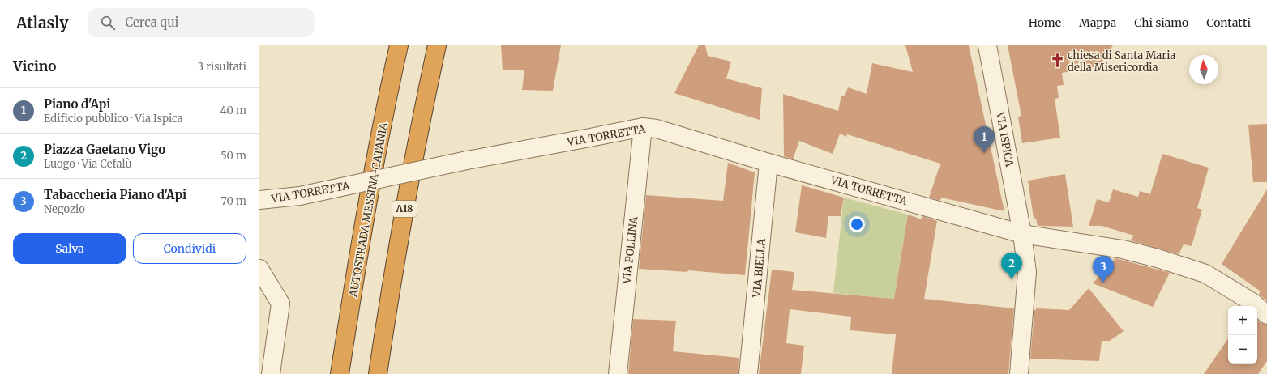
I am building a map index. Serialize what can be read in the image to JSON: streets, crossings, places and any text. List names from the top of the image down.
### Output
{
  "streets": {
    "highway": ["A18", "AUTOSTRADA MESSINA-CATANIA"],
    "street": [
      "VIA TORRETTA",
      "VIA ISPICA",
      "VIA POLLINA",
      "VIA BIELLA"
    ]
  },
  "crossings": [
    ["VIA TORRETTA", "VIA ISPICA"],
    ["VIA TORRETTA", "VIA POLLINA"],
    ["VIA TORRETTA", "VIA BIELLA"]
  ],
  "places": {
    "church": ["chiesa di Santa Maria della Misericordia"]
  },
  "north": "top",
  "page": {
    "header": "Atlasly",
    "search": "Cerca qui",
    "nav": [
      "Home",
      "Mappa",
      "Chi siamo",
      "Contatti"
    ],
    "heading": ["Vicino", "3 risultati"],
    "list": [
      {
        "mark": "1",
        "name": "Piano d'Api",
        "note": "Edificio pubblico · Via Ispica",
        "value": "40 m"
      },
      {
        "mark": "2",
        "name": "Piazza Gaetano Vigo",
        "note": "Luogo · Via Cefalù",
        "value": "50 m"
      },
      {
        "mark": "3",
        "name": "Tabaccheria Piano d'Api",
        "note": "Negozio",
        "value": "70 m"
      }
    ],
    "pins": ["1", "2", "3"],
    "buttons": ["Salva", "Condividi"],
    "map_buttons": ["+", "−"]
  }
}
